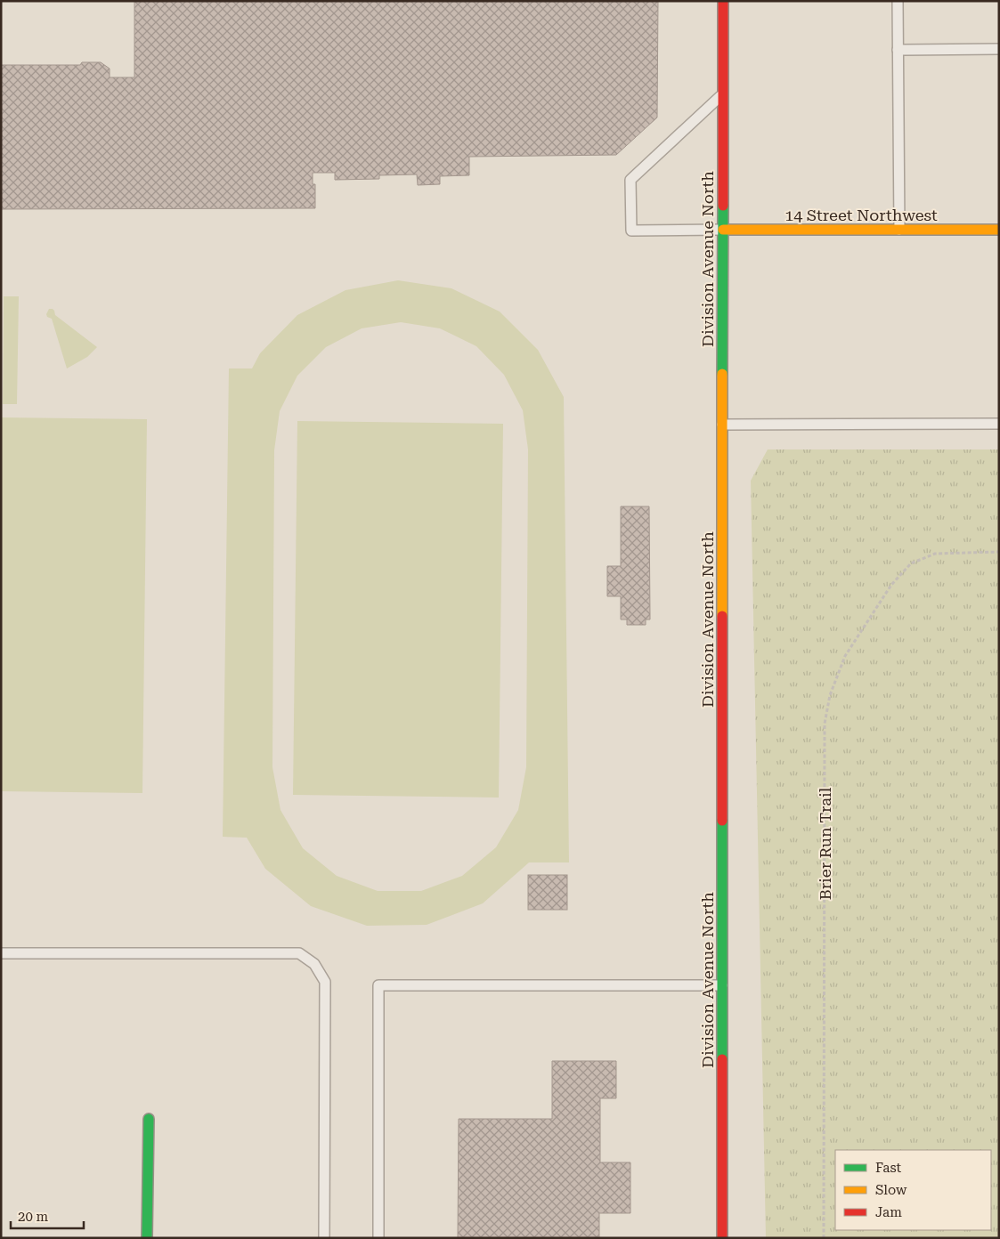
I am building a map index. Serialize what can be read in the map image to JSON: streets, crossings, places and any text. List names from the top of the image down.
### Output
{
  "streets": {
    "main road": ["14 Street Northwest", "Division Avenue North"],
    "path": ["Brier Run Trail"]
  },
  "crossings": [
    ["14 Street Northwest", "Division Avenue North"]
  ],
  "legend": ["Fast", "Slow", "Jam"],
  "scale_bar": "20 m"
}
